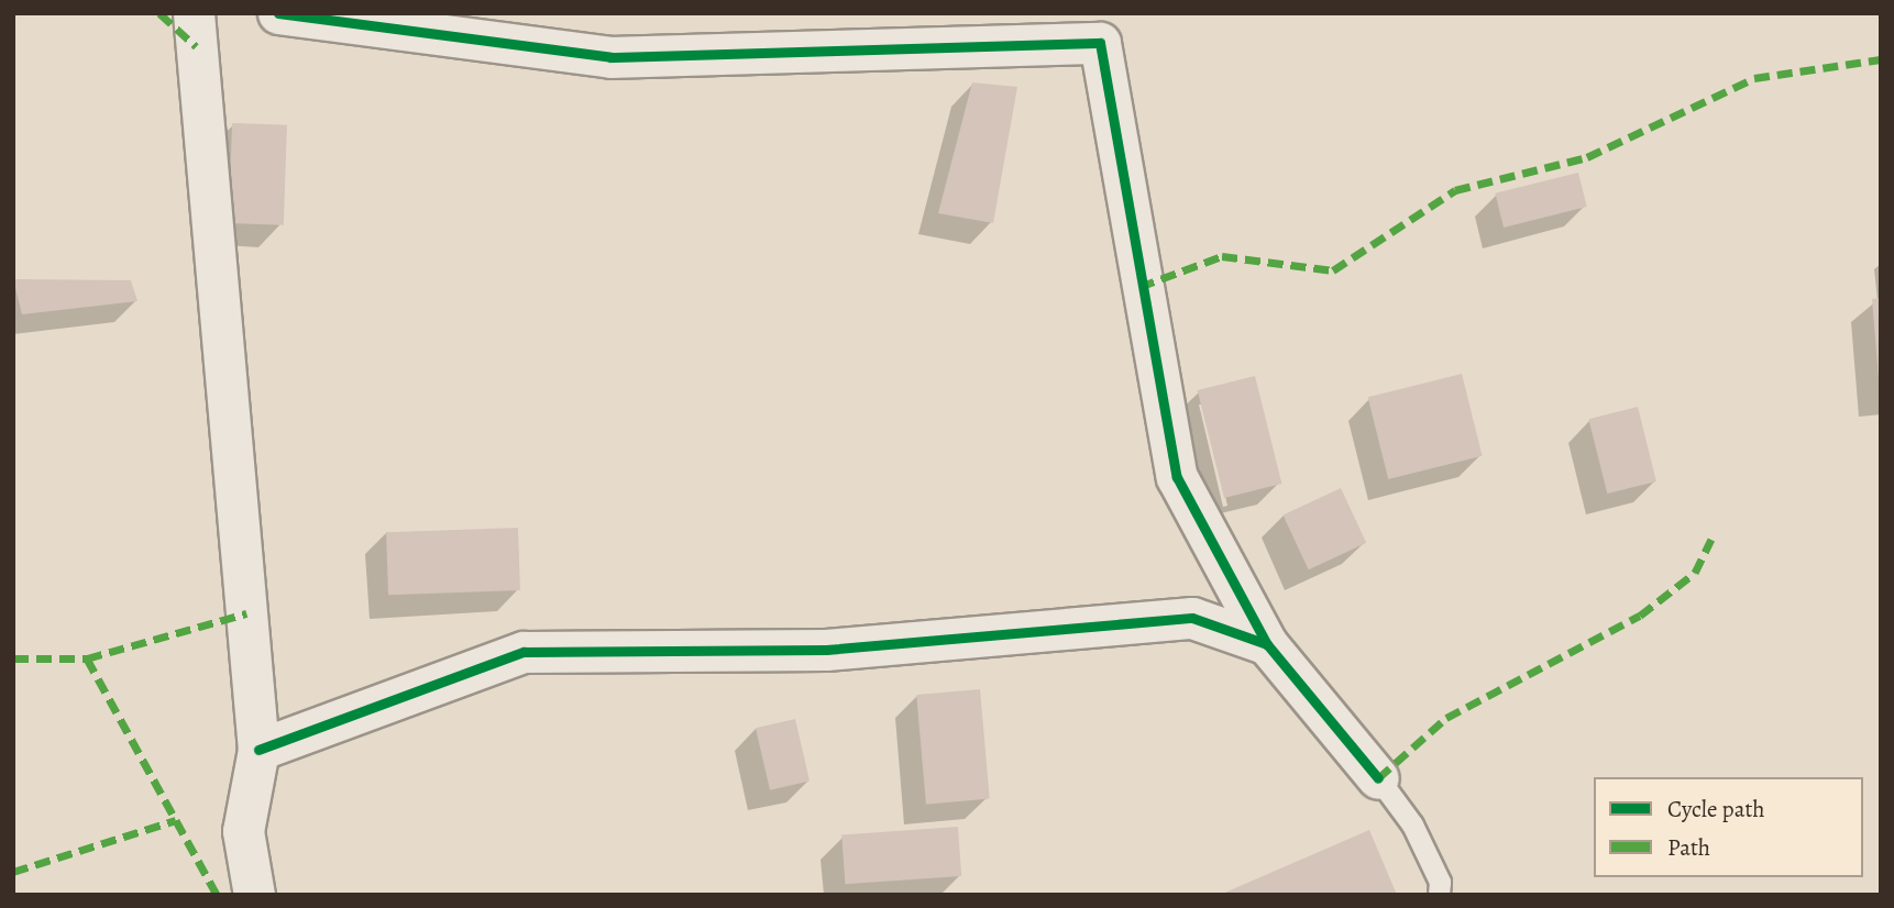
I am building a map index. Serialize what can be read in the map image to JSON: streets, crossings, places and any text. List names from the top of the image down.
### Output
{
  "legend": ["Cycle path", "Path"]
}
